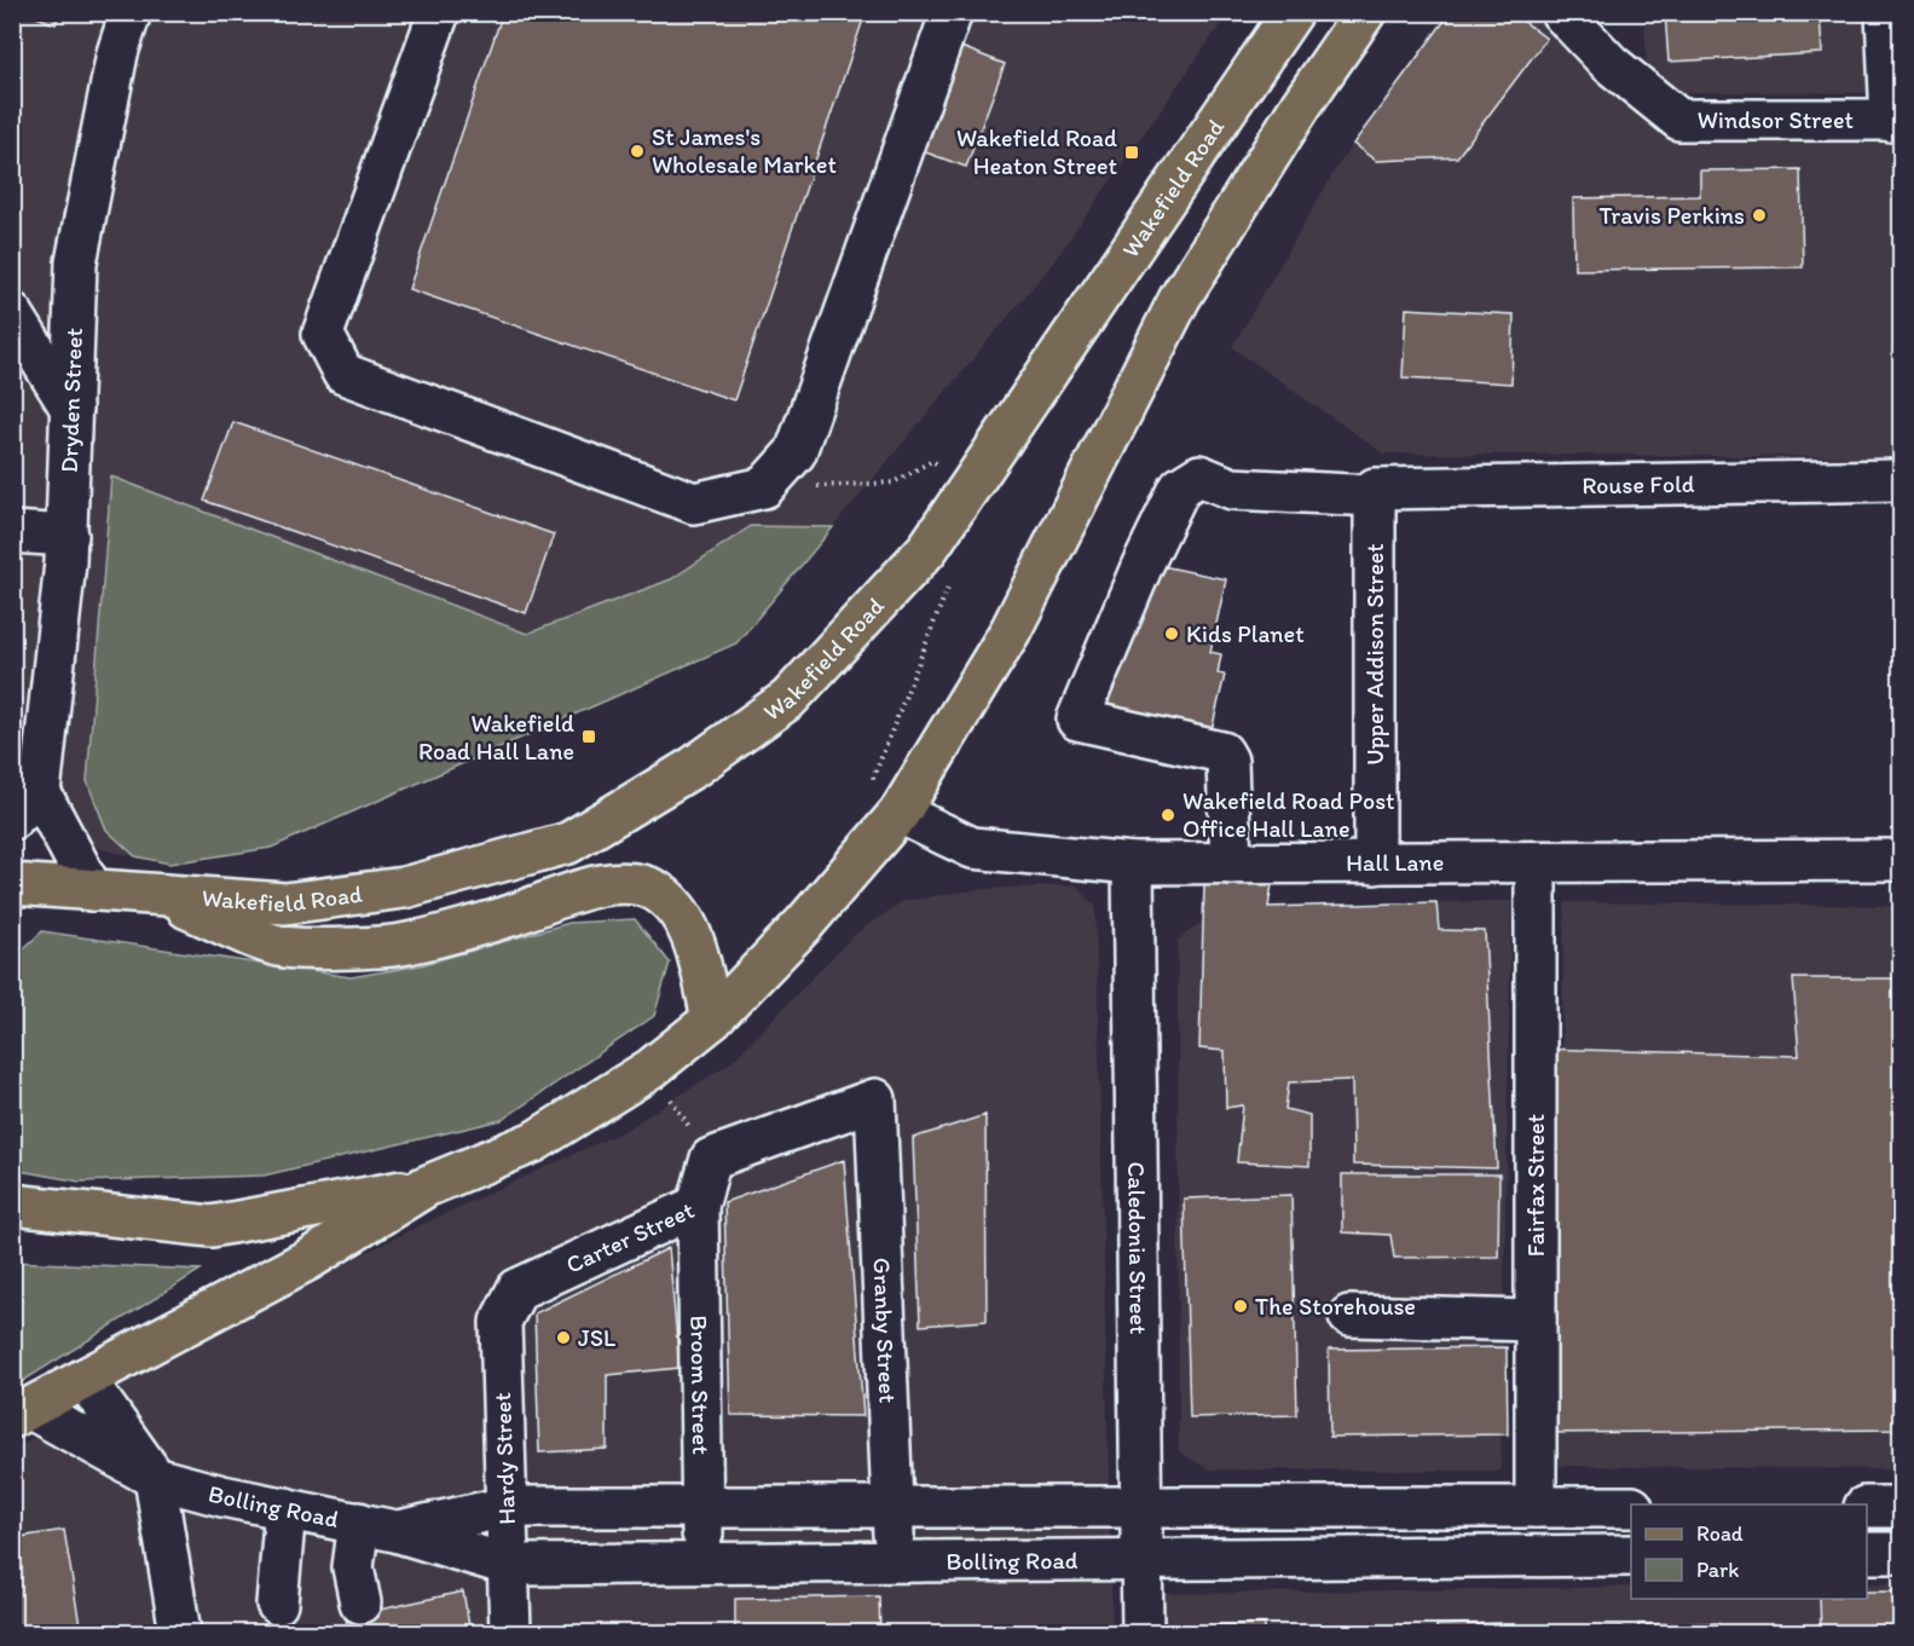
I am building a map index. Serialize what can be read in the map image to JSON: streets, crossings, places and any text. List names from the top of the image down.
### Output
{
  "streets": {
    "main road": ["Wakefield Road"],
    "street": [
      "Windsor Street",
      "Dryden Street",
      "Rouse Fold",
      "Upper Addison Street",
      "Hall Lane",
      "Fairfax Street",
      "Carter Street",
      "Caledonia Street",
      "Granby Street",
      "Broom Street",
      "Hardy Street",
      "Bolling Road"
    ]
  },
  "crossings": [
    ["Wakefield Road", "Dryden Street"],
    ["Rouse Fold", "Upper Addison Street"],
    ["Rouse Fold", "Hall Lane"],
    ["Upper Addison Street", "Hall Lane"],
    ["Hall Lane", "Fairfax Street"],
    ["Hall Lane", "Caledonia Street"],
    ["Fairfax Street", "Bolling Road"],
    ["Carter Street", "Granby Street"],
    ["Carter Street", "Broom Street"],
    ["Carter Street", "Hardy Street"],
    ["Caledonia Street", "Bolling Road"],
    ["Granby Street", "Bolling Road"],
    ["Broom Street", "Bolling Road"],
    ["Hardy Street", "Bolling Road"]
  ],
  "places": {
    "other": [
      "St James's Wholesale Market",
      "Travis Perkins",
      "Kids Planet",
      "Wakefield Road Post Office Hall Lane",
      "The Storehouse",
      "JSL"
    ],
    "transit": ["Wakefield Road Heaton Street", "Wakefield Road Hall Lane"]
  },
  "legend": ["Road", "Park"]
}
